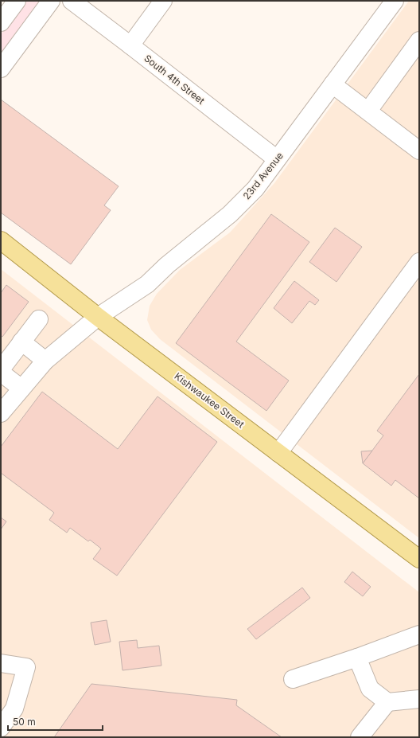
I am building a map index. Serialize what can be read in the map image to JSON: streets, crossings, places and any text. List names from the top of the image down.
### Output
{
  "streets": {
    "main road": ["Kishwaukee Street"],
    "street": ["South 4th Street", "23rd Avenue"]
  },
  "crossings": [
    ["South 4th Street", "23rd Avenue"],
    ["23rd Avenue", "Kishwaukee Street"]
  ],
  "scale_bar": "50 m"
}
